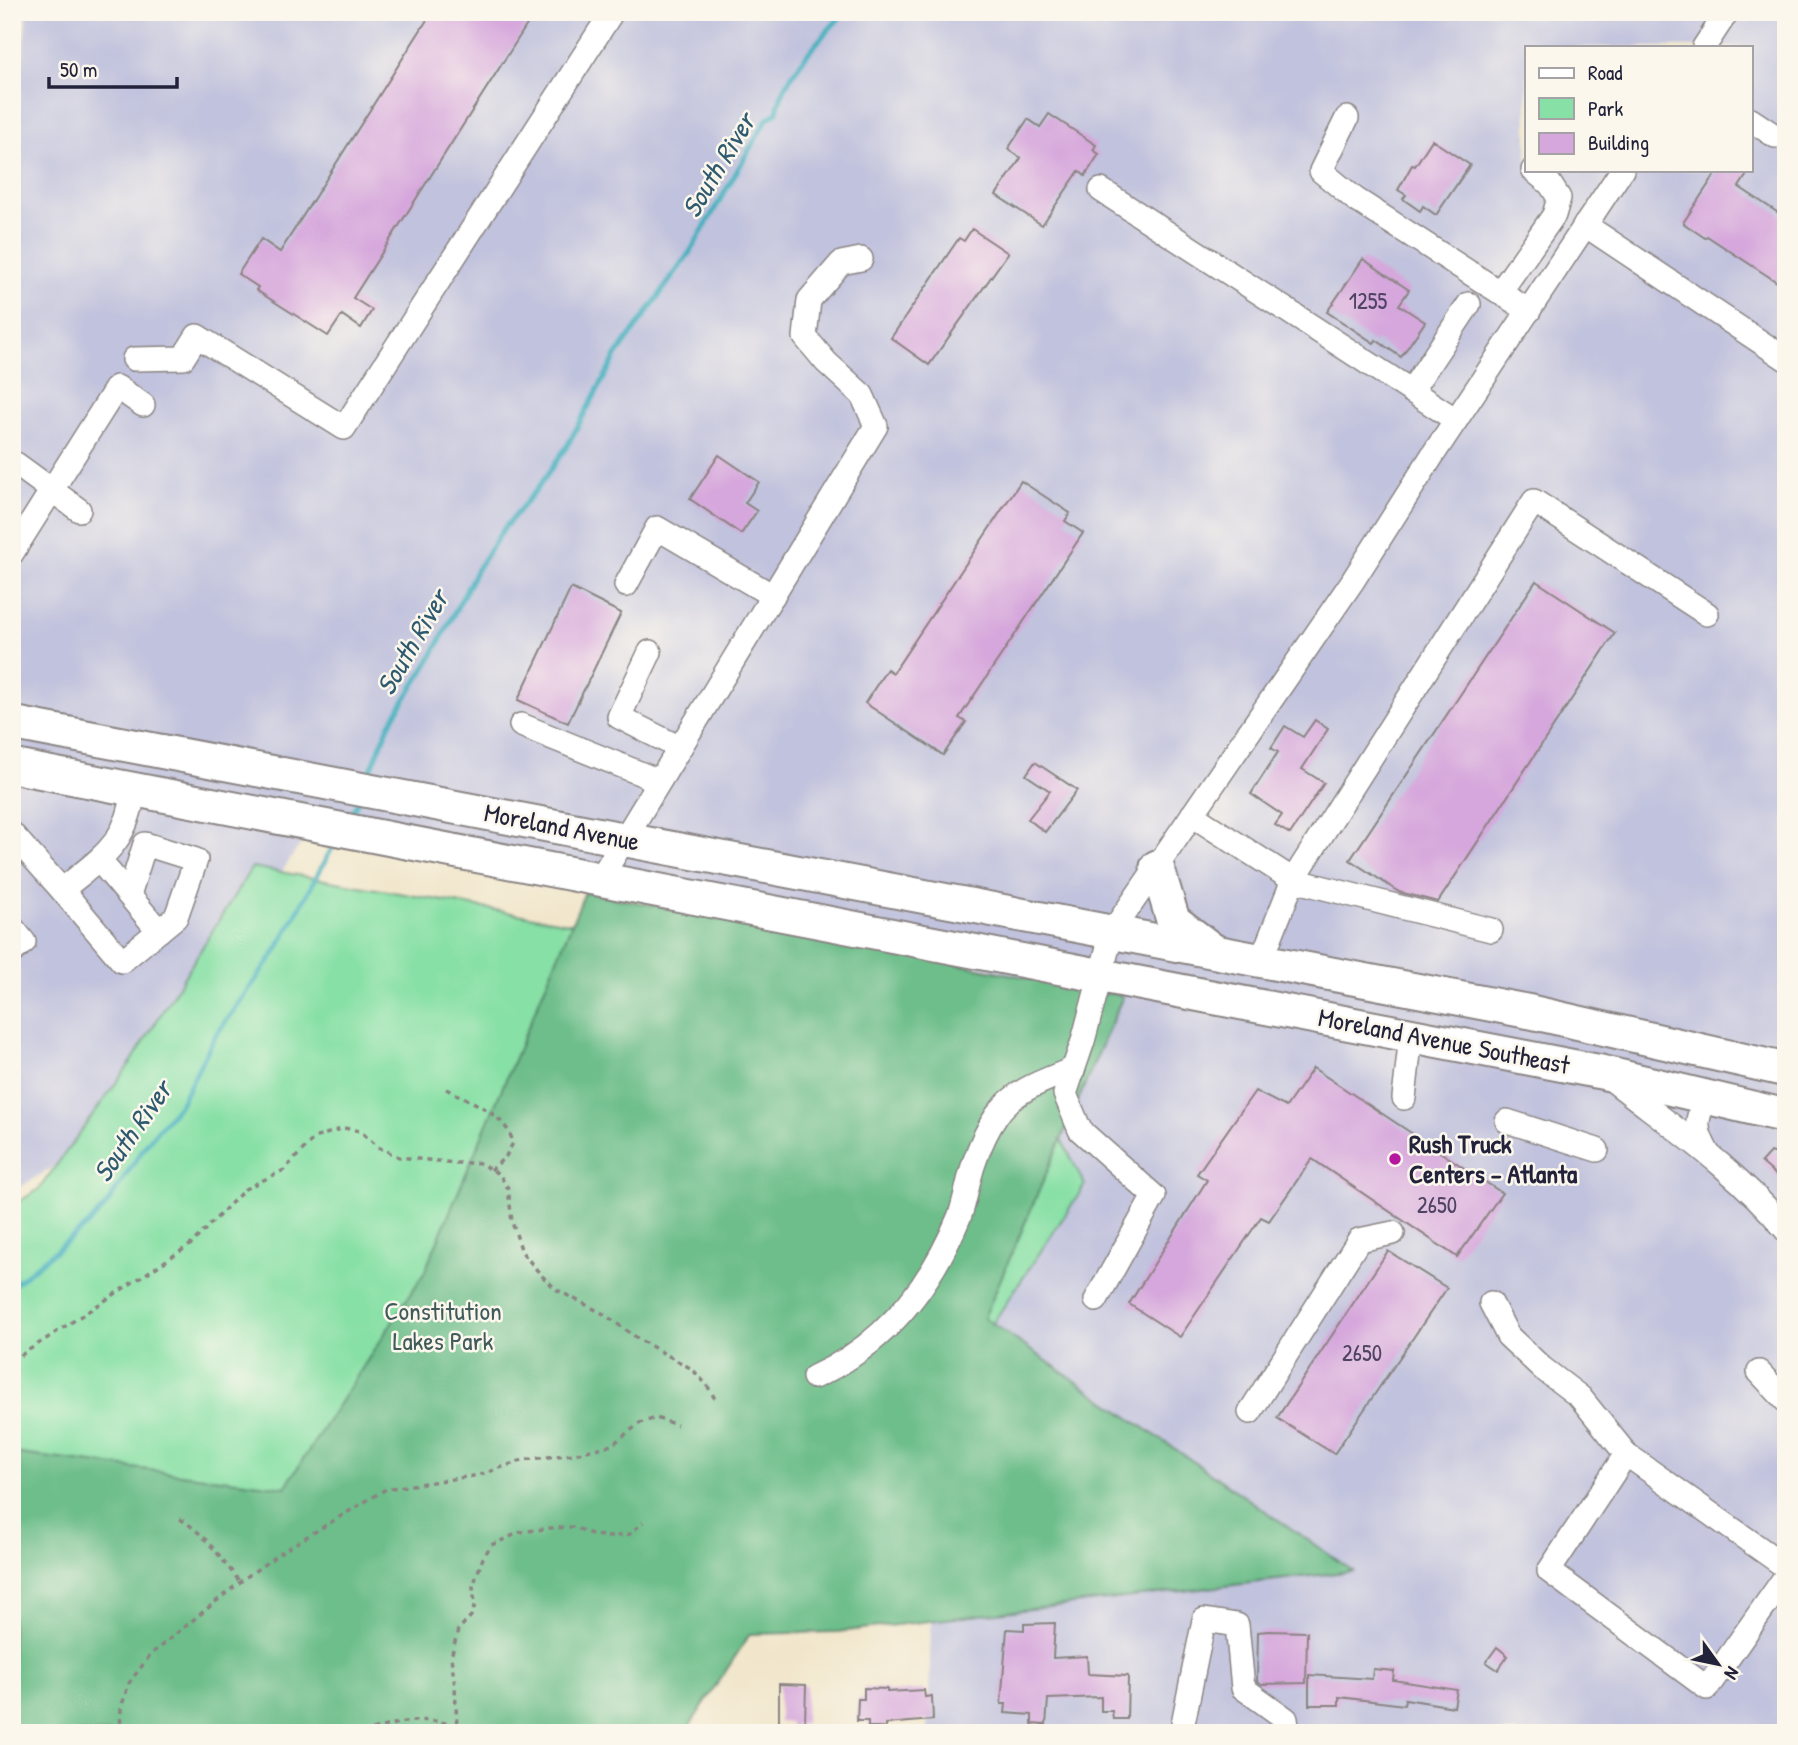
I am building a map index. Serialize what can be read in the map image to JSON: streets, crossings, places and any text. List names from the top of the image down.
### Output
{
  "streets": {
    "highway": ["Moreland Avenue", "Moreland Avenue Southeast"]
  },
  "crossings": [
    ["Moreland Avenue", "Moreland Avenue Southeast"]
  ],
  "water": ["South River"],
  "parks": ["Constitution Lakes Park"],
  "places": ["Rush Truck Centers – Atlanta"],
  "house_numbers": ["1255", "2650", "2650"],
  "legend": ["Road", "Park", "Building"],
  "scale_bar": "50 m",
  "north": "bottom right"
}
